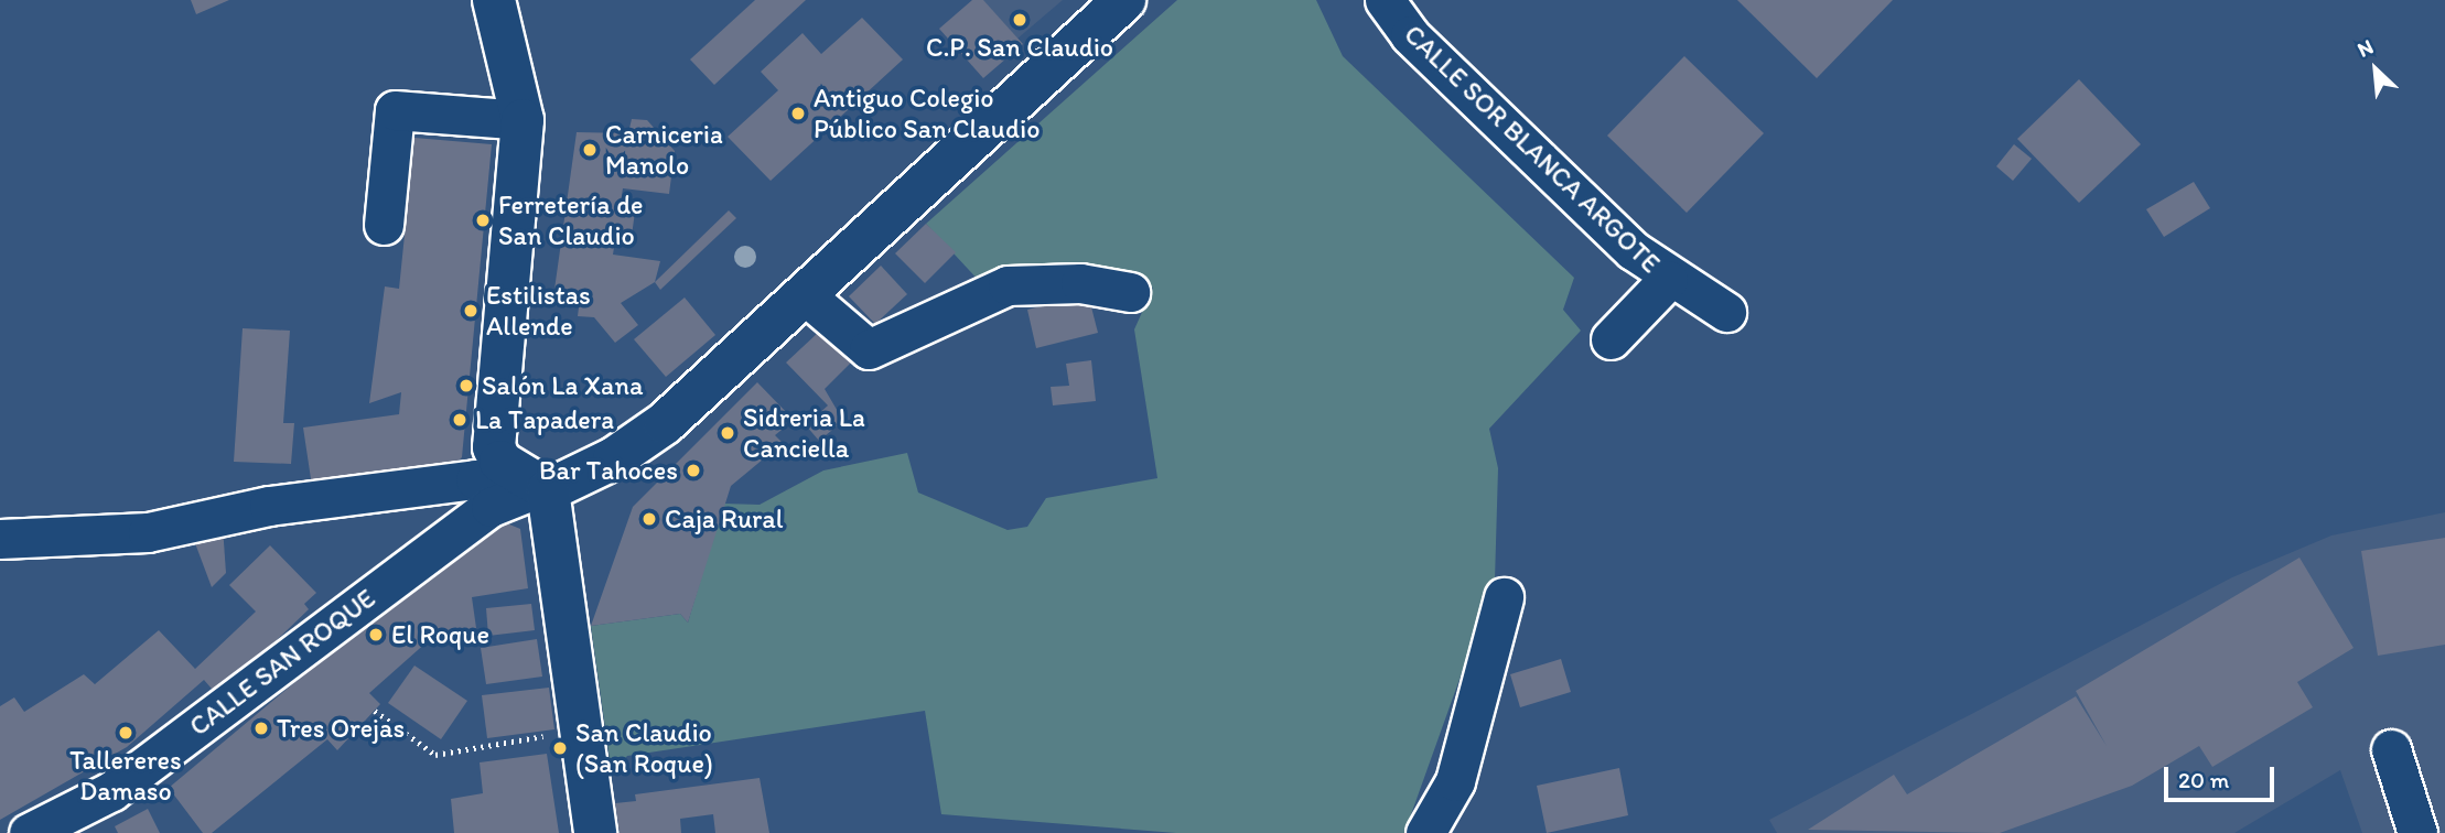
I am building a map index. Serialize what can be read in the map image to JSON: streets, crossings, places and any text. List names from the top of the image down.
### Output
{
  "streets": {
    "street": ["CALLE SOR BLANCA ARGOTE", "CALLE SAN ROQUE"]
  },
  "places": [
    "C.P. San Claudio",
    "Antiguo Colegio Público San Claudio",
    "Carniceria Manolo",
    "Ferretería de San Claudio",
    "Estilistas Allende",
    "Salón La Xana",
    "La Tapadera",
    "Sidreria La Canciella",
    "Bar Tahoces",
    "Caja Rural",
    "El Roque",
    "Tres Orejas",
    "Tallereres Damaso",
    "San Claudio (San Roque)"
  ],
  "scale_bar": "20 m",
  "north": "top left"
}
